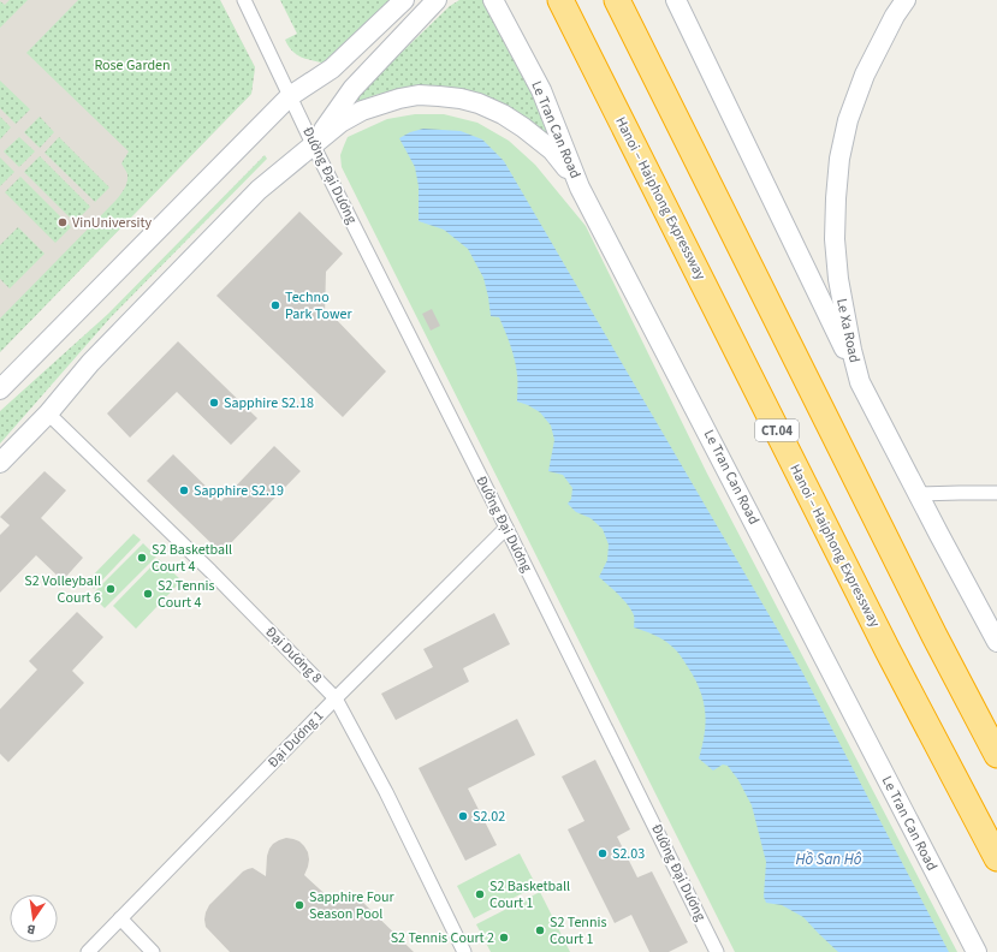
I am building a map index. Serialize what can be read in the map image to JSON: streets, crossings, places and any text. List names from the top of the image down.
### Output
{
  "streets": {
    "highway": ["Hanoi – Haiphong Expressway", "CT.04"],
    "main road": ["Le Tran Can Road", "Le Xa Road"],
    "street": ["Đường Đại Dương", "Đại Dương 8", "Đại Dương 1"]
  },
  "crossings": [
    ["Đường Đại Dương", "Đại Dương 1"],
    ["Đại Dương 8", "Đại Dương 1"]
  ],
  "water": ["Hồ San Hô"],
  "parks": ["Rose Garden"],
  "places": [
    "VinUniversity",
    "Techno Park Tower",
    "Sapphire S2.18",
    "Sapphire S2.19",
    "S2 Basketball Court 4",
    "S2 Volleyball Court 6",
    "S2 Tennis Court 4",
    "S2.02",
    "S2.03",
    "S2 Basketball Court 1",
    "Sapphire Four Season Pool",
    "S2 Tennis Court 1",
    "S2 Tennis Court 2"
  ],
  "north": "bottom"
}
